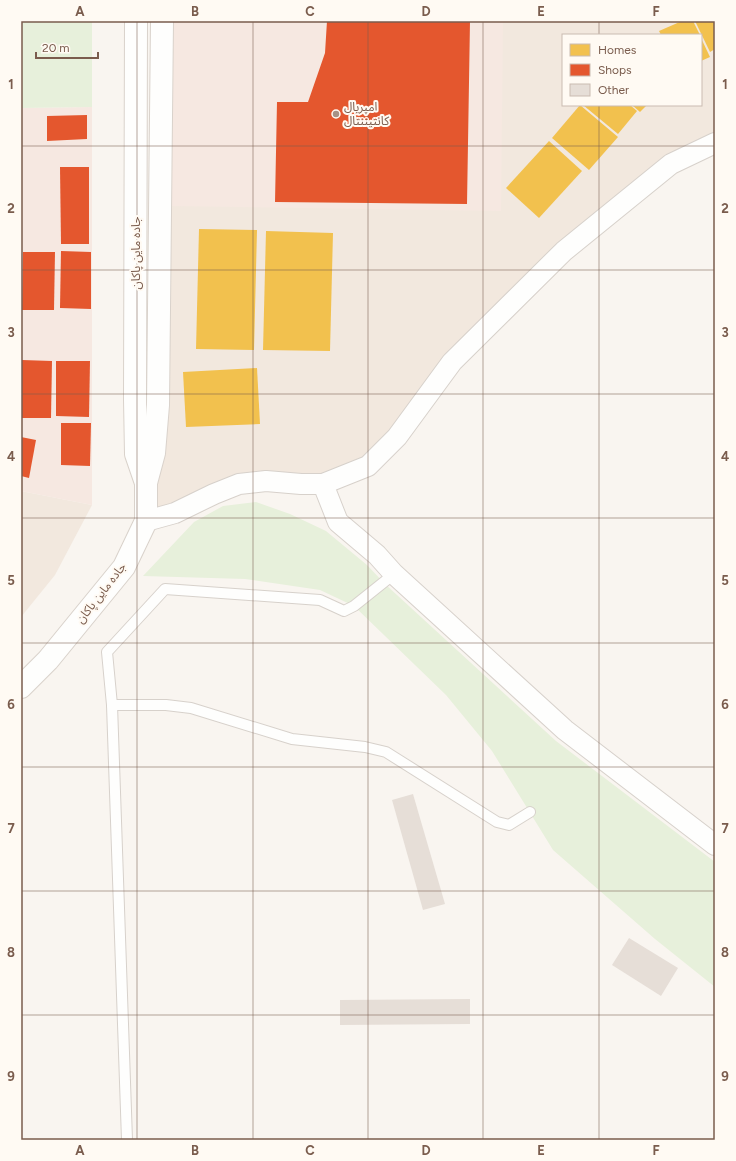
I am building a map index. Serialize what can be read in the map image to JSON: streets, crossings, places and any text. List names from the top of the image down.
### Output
{
  "streets": {
    "main road": ["جاده ماین پاکان"]
  },
  "places": ["امپریال کانتیننتال"],
  "legend": ["Homes", "Shops", "Other"],
  "scale_bar": "20 m",
  "grid": {
    "columns": [
      "A",
      "B",
      "C",
      "D",
      "E",
      "F"
    ],
    "rows": [
      "1",
      "2",
      "3",
      "4",
      "5",
      "6",
      "7",
      "8",
      "9"
    ]
  }
}
